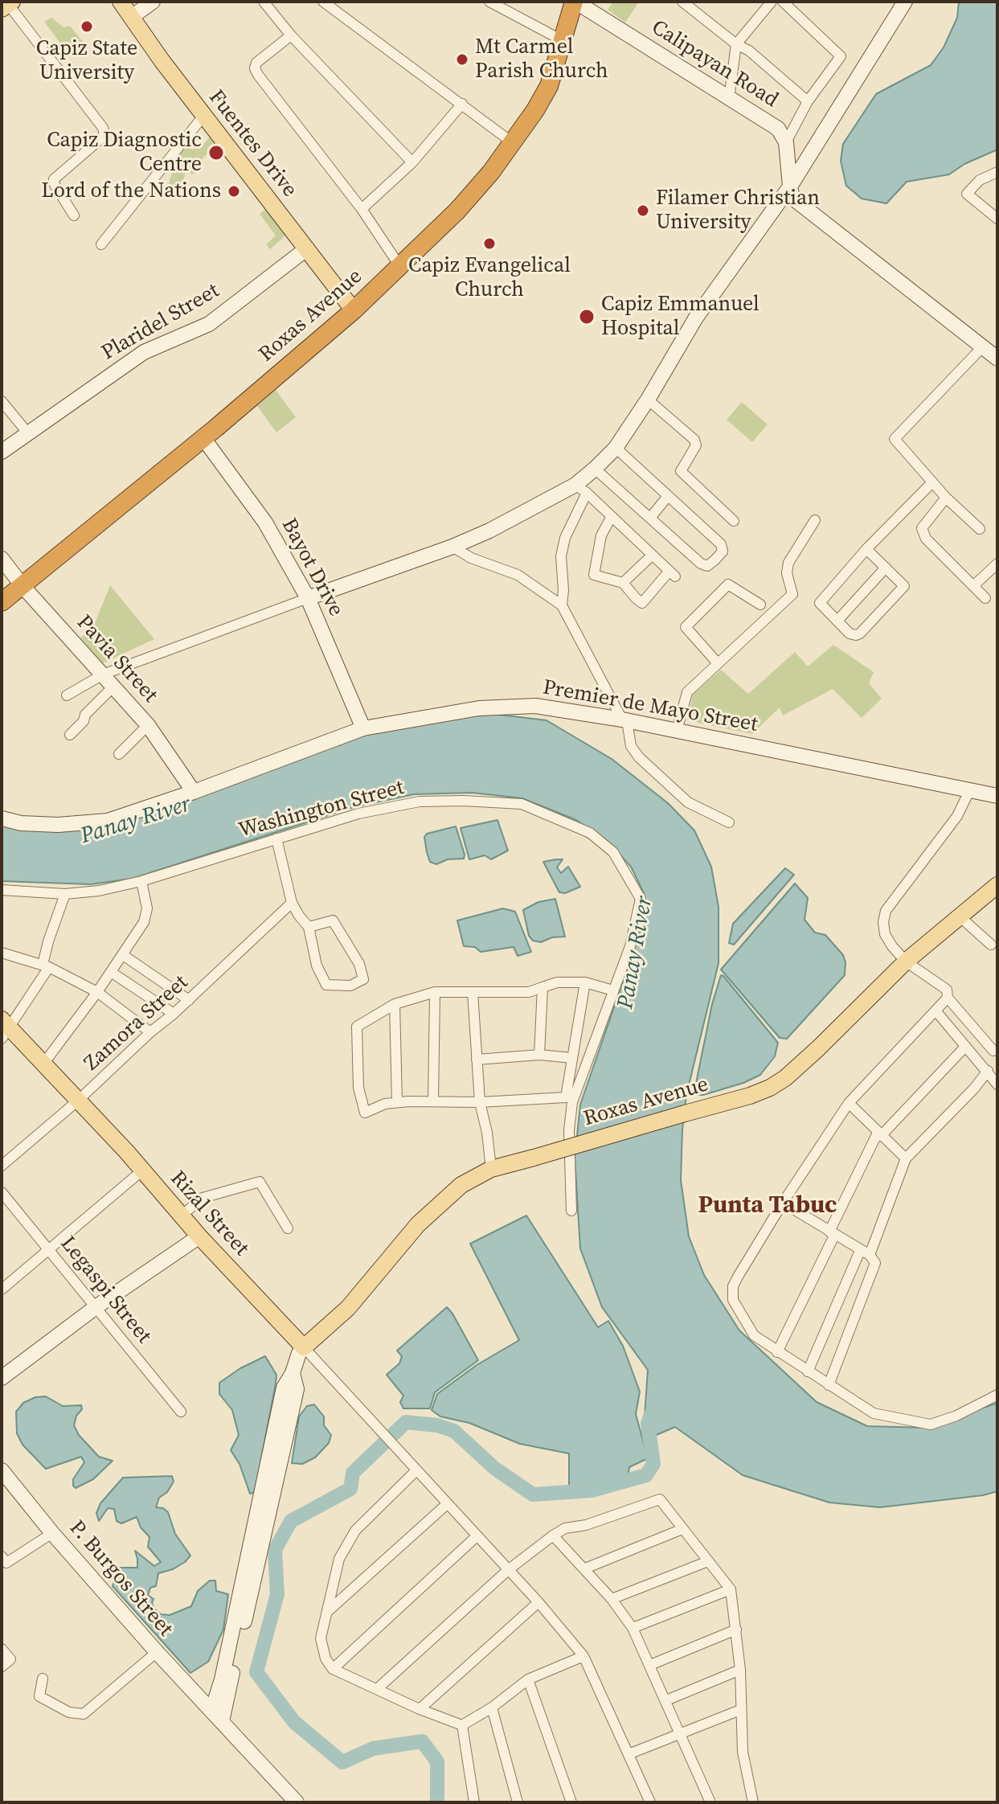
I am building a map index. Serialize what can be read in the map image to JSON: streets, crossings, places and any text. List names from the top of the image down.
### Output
{
  "streets": {
    "highway": ["Roxas Avenue"],
    "main road": ["Fuentes Drive", "Rizal Street"],
    "street": [
      "Calipayan Road",
      "Plaridel Street",
      "Bayot Drive",
      "Pavia Street",
      "Premier de Mayo Street",
      "Washington Street",
      "Zamora Street",
      "Legaspi Street",
      "P. Burgos Street"
    ]
  },
  "crossings": [
    ["Calipayan Road", "Roxas Avenue"],
    ["Fuentes Drive", "Roxas Avenue"],
    ["Fuentes Drive", "Plaridel Street"],
    ["Roxas Avenue", "Bayot Drive"],
    ["Roxas Avenue", "Pavia Street"],
    ["Roxas Avenue", "Rizal Street"],
    ["Bayot Drive", "Premier de Mayo Street"],
    ["Pavia Street", "Premier de Mayo Street"],
    ["Zamora Street", "Rizal Street"]
  ],
  "districts": ["Punta Tabuc"],
  "water": ["Panay River"],
  "places": [
    "Capiz State University",
    "Mt Carmel Parish Church",
    "Capiz Diagnostic Centre",
    "Lord of the Nations",
    "Filamer Christian University",
    "Capiz Evangelical Church",
    "Capiz Emmanuel Hospital"
  ]
}
